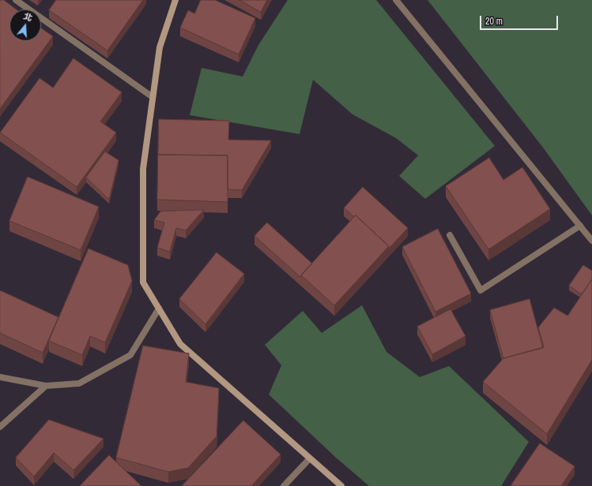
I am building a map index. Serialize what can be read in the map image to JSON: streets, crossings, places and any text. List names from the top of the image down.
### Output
{
  "scale_bar": "20 m",
  "north": "top"
}
